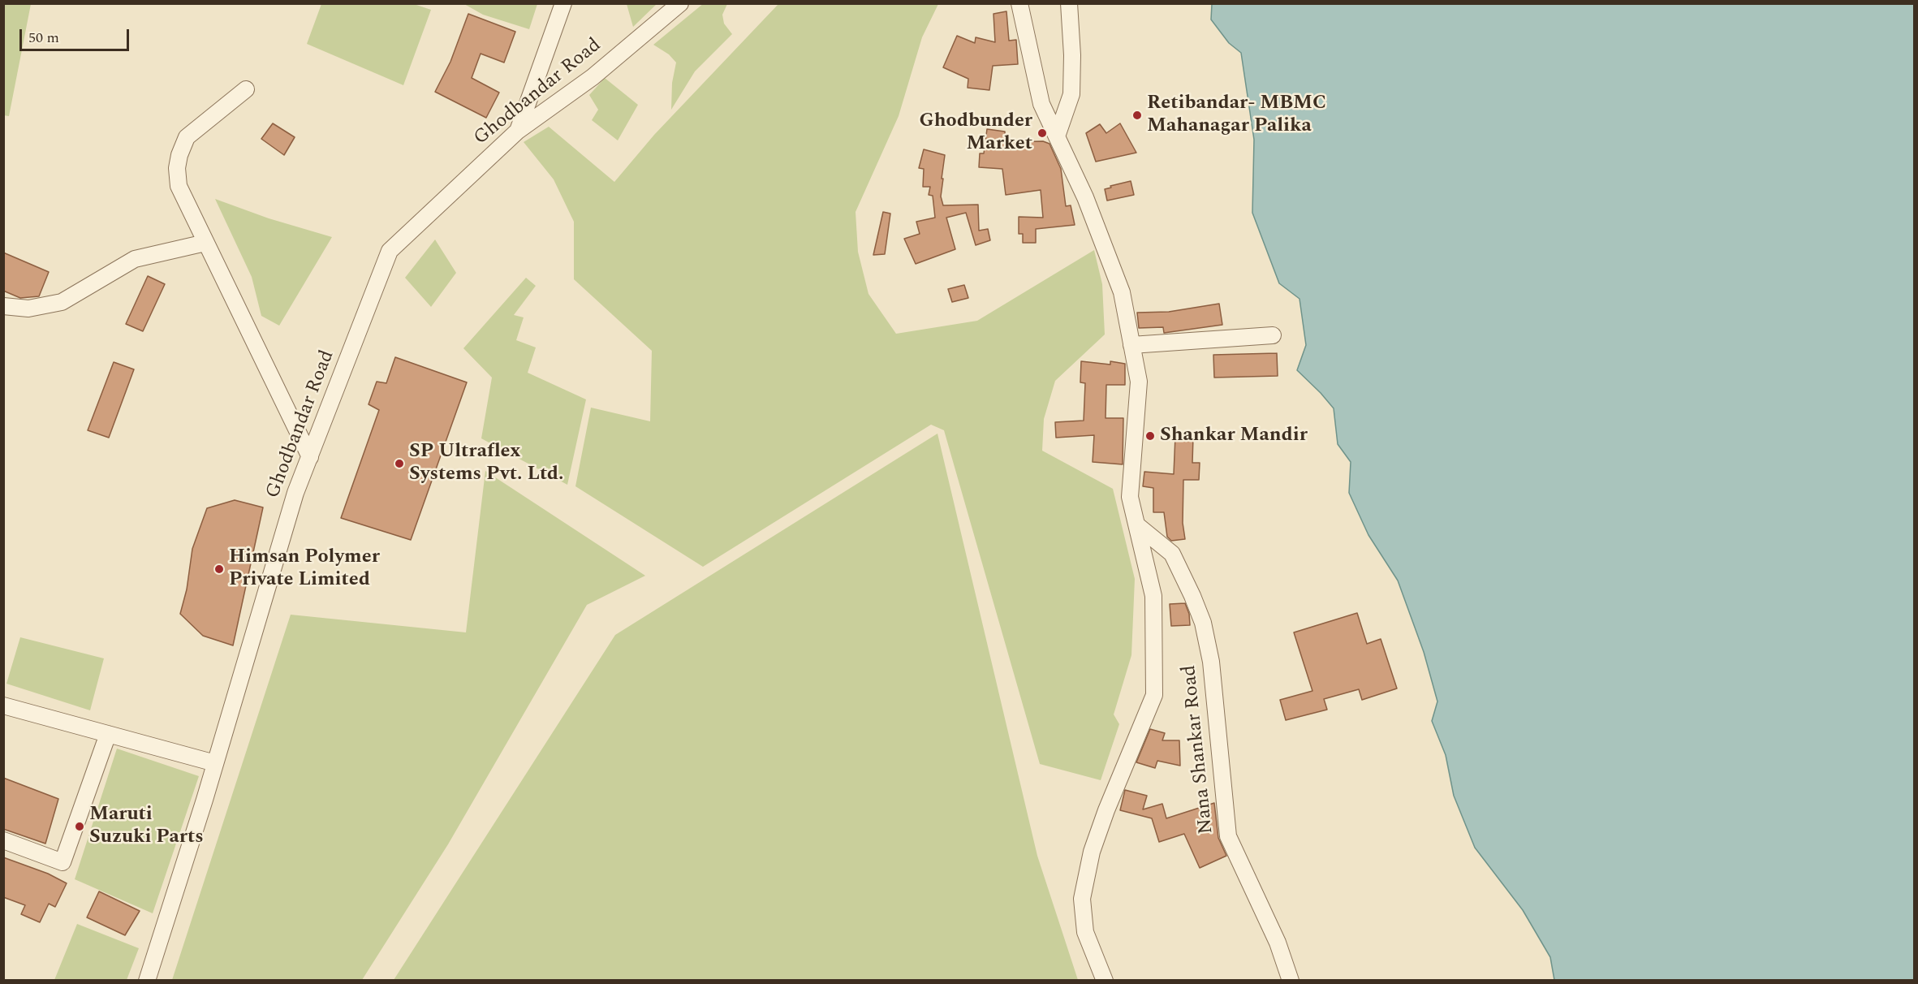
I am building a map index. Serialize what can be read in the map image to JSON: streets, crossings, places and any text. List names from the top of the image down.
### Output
{
  "streets": {
    "street": ["Ghodbandar Road", "Nana Shankar Road"]
  },
  "places": [
    "Retibandar- MBMC Mahanagar Palika",
    "Ghodbunder Market",
    "Shankar Mandir",
    "SP Ultraflex Systems Pvt. Ltd.",
    "Himsan Polymer Private Limited",
    "Maruti Suzuki Parts"
  ],
  "scale_bar": "50 m"
}
